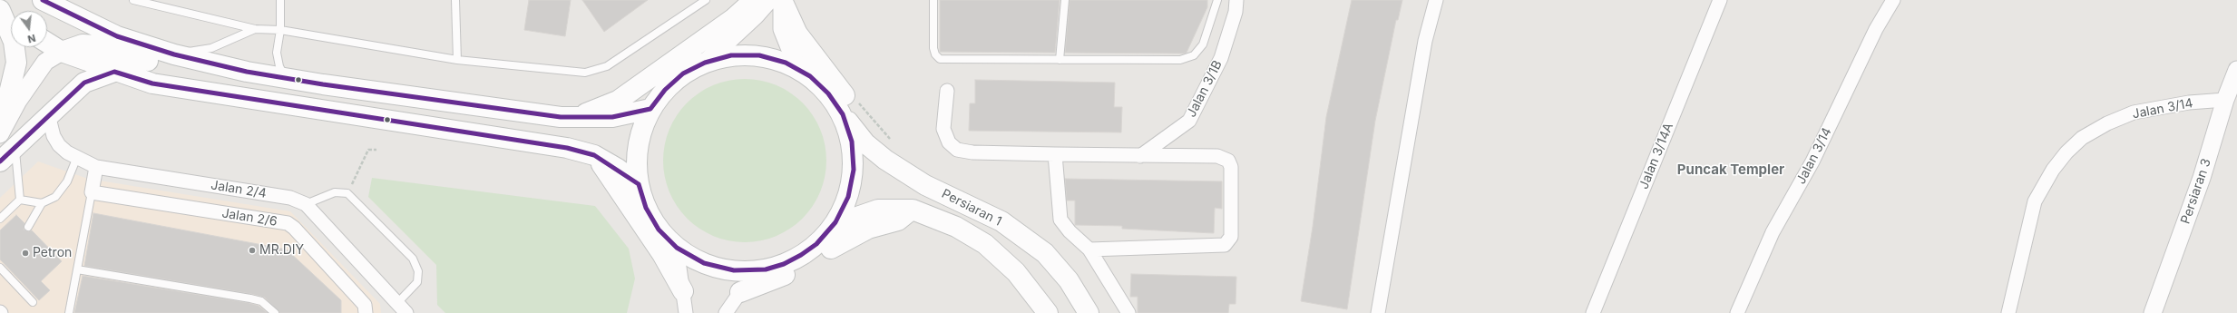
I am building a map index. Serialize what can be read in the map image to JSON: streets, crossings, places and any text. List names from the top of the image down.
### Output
{
  "streets": {
    "main road": ["Persiaran 1"],
    "street": [
      "Jalan 3/1B",
      "Jalan 3/14",
      "Jalan 3/14A",
      "Jalan 2/4",
      "Persiaran 3",
      "Jalan 2/6"
    ]
  },
  "crossings": [
    ["Jalan 3/14", "Persiaran 3"]
  ],
  "districts": ["Puncak Templer"],
  "places": ["MR.DIY", "Petron"],
  "north": "bottom"
}
